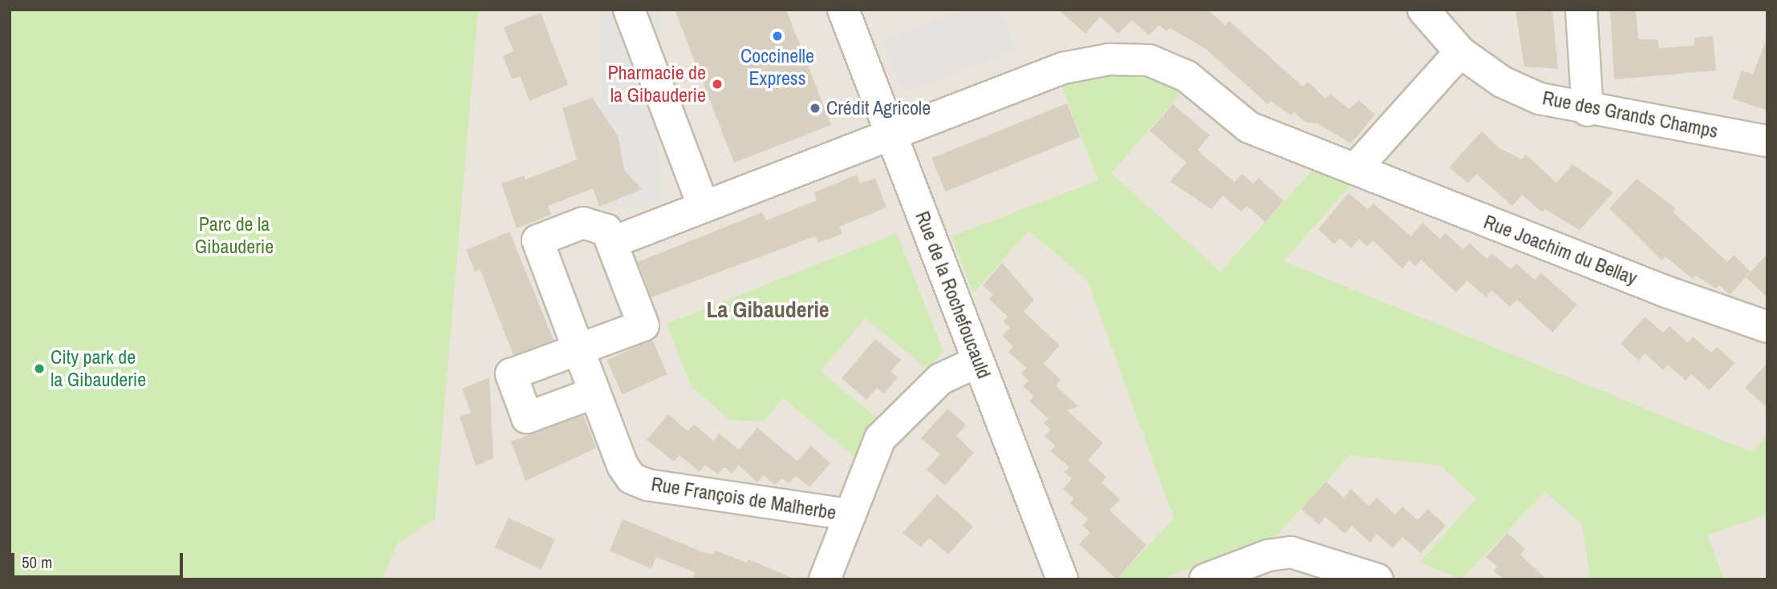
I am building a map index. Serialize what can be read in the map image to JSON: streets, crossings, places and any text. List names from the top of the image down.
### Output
{
  "streets": {
    "street": [
      "Rue des Grands Champs",
      "Rue Joachim du Bellay",
      "Rue de la Rochefoucauld",
      "Rue François de Malherbe"
    ]
  },
  "crossings": [
    ["Rue Joachim du Bellay", "Rue de la Rochefoucauld"]
  ],
  "districts": ["La Gibauderie"],
  "parks": ["Parc de la Gibauderie"],
  "places": [
    "Coccinelle Express",
    "Pharmacie de la Gibauderie",
    "Crédit Agricole",
    "City park de la Gibauderie"
  ],
  "scale_bar": "50 m"
}
